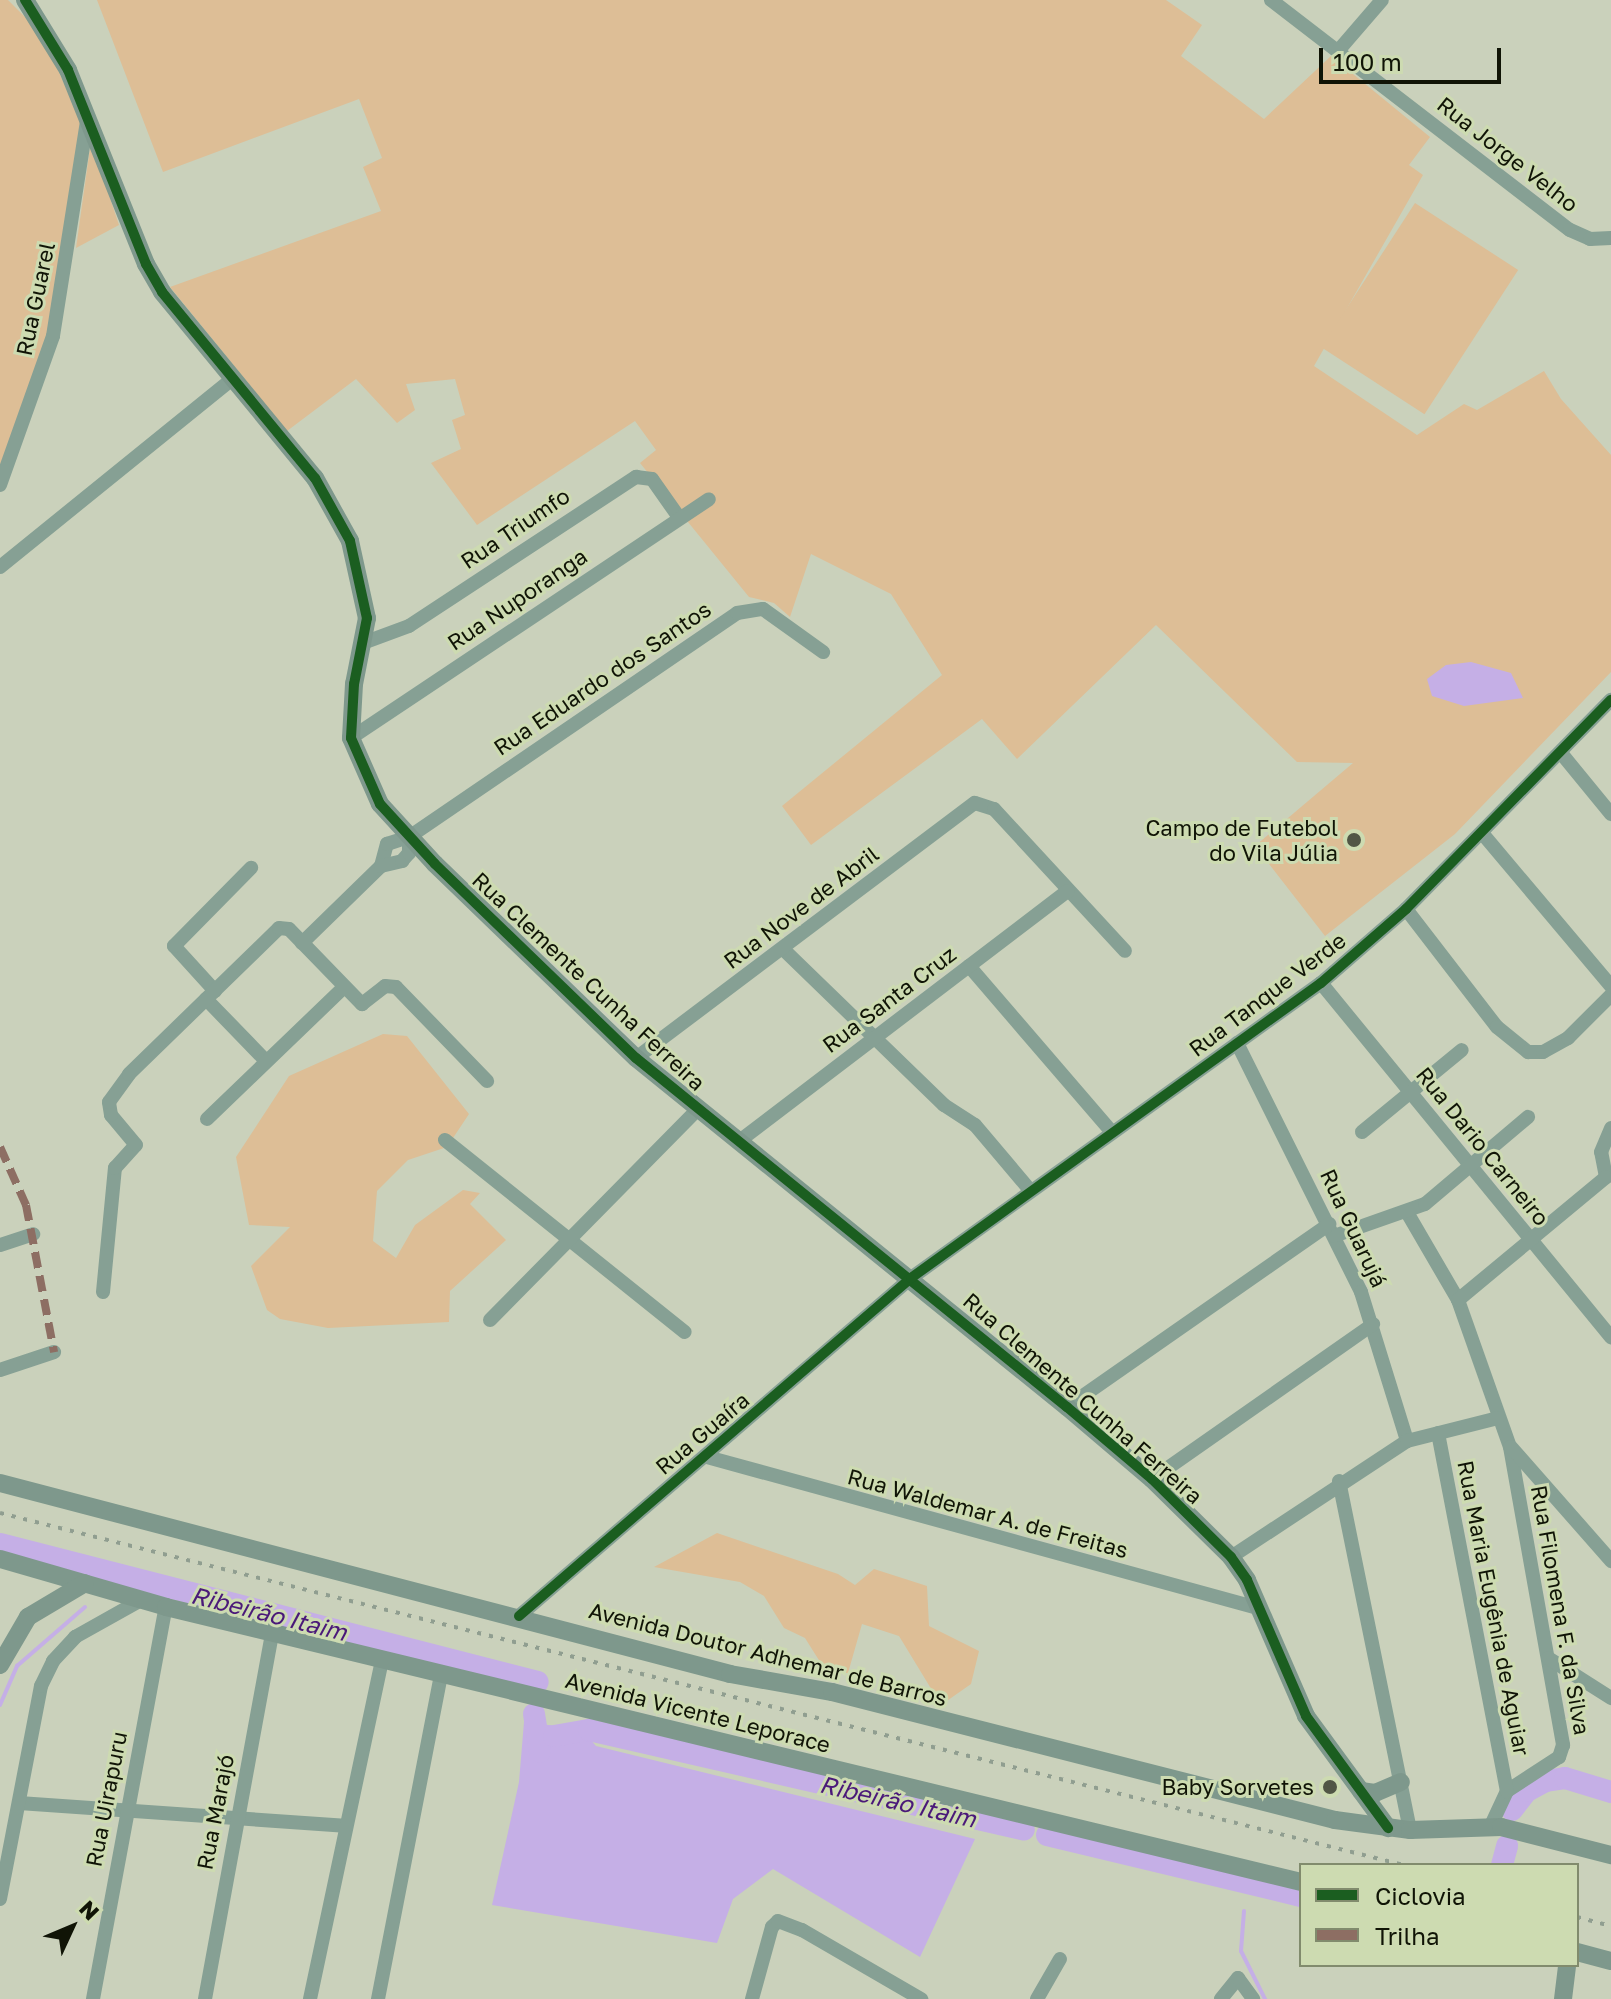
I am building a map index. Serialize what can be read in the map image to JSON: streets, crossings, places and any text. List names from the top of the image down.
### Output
{
  "streets": {
    "street": [
      "Rua Jorge Velho",
      "Rua Guarel",
      "Rua Triumfo",
      "Rua Nuporanga",
      "Rua Eduardo dos Santos",
      "Rua Nove de Abril",
      "Rua Clemente Cunha Ferreira",
      "Rua Tanque Verde",
      "Rua Santa Cruz",
      "Rua Dario Carneiro",
      "Rua Guarujá",
      "Rua Guaíra",
      "Rua Waldemar A. de Freitas",
      "Rua Maria Eugênia de Aguiar",
      "Rua Filomena F. da Silva",
      "Avenida Doutor Adhemar de Barros",
      "Avenida Vicente Leporace",
      "Rua Uirapuru",
      "Rua Marajó"
    ]
  },
  "crossings": [
    ["Rua Guarel", "Rua Clemente Cunha Ferreira"],
    ["Rua Triumfo", "Rua Nuporanga"],
    ["Rua Triumfo", "Rua Clemente Cunha Ferreira"],
    ["Rua Nuporanga", "Rua Clemente Cunha Ferreira"],
    ["Rua Eduardo dos Santos", "Rua Clemente Cunha Ferreira"],
    ["Rua Nove de Abril", "Rua Clemente Cunha Ferreira"],
    ["Rua Nove de Abril", "Rua Santa Cruz"],
    ["Rua Clemente Cunha Ferreira", "Rua Tanque Verde"],
    ["Rua Clemente Cunha Ferreira", "Rua Santa Cruz"],
    ["Rua Clemente Cunha Ferreira", "Rua Guaíra"],
    ["Rua Clemente Cunha Ferreira", "Rua Waldemar A. de Freitas"],
    ["Rua Clemente Cunha Ferreira", "Avenida Doutor Adhemar de Barros"],
    ["Rua Tanque Verde", "Rua Dario Carneiro"],
    ["Rua Tanque Verde", "Rua Guarujá"],
    ["Rua Tanque Verde", "Rua Guaíra"],
    ["Rua Guaíra", "Rua Waldemar A. de Freitas"],
    ["Rua Guaíra", "Avenida Doutor Adhemar de Barros"],
    ["Rua Maria Eugênia de Aguiar", "Rua Filomena F. da Silva"],
    ["Rua Filomena F. da Silva", "Avenida Doutor Adhemar de Barros"],
    ["Avenida Vicente Leporace", "Rua Uirapuru"],
    ["Avenida Vicente Leporace", "Rua Marajó"]
  ],
  "water": ["Ribeirão Itaim"],
  "places": ["Campo de Futebol do Vila Júlia", "Baby Sorvetes"],
  "legend": ["Ciclovia", "Trilha"],
  "scale_bar": "100 m",
  "north": "top right"
}
